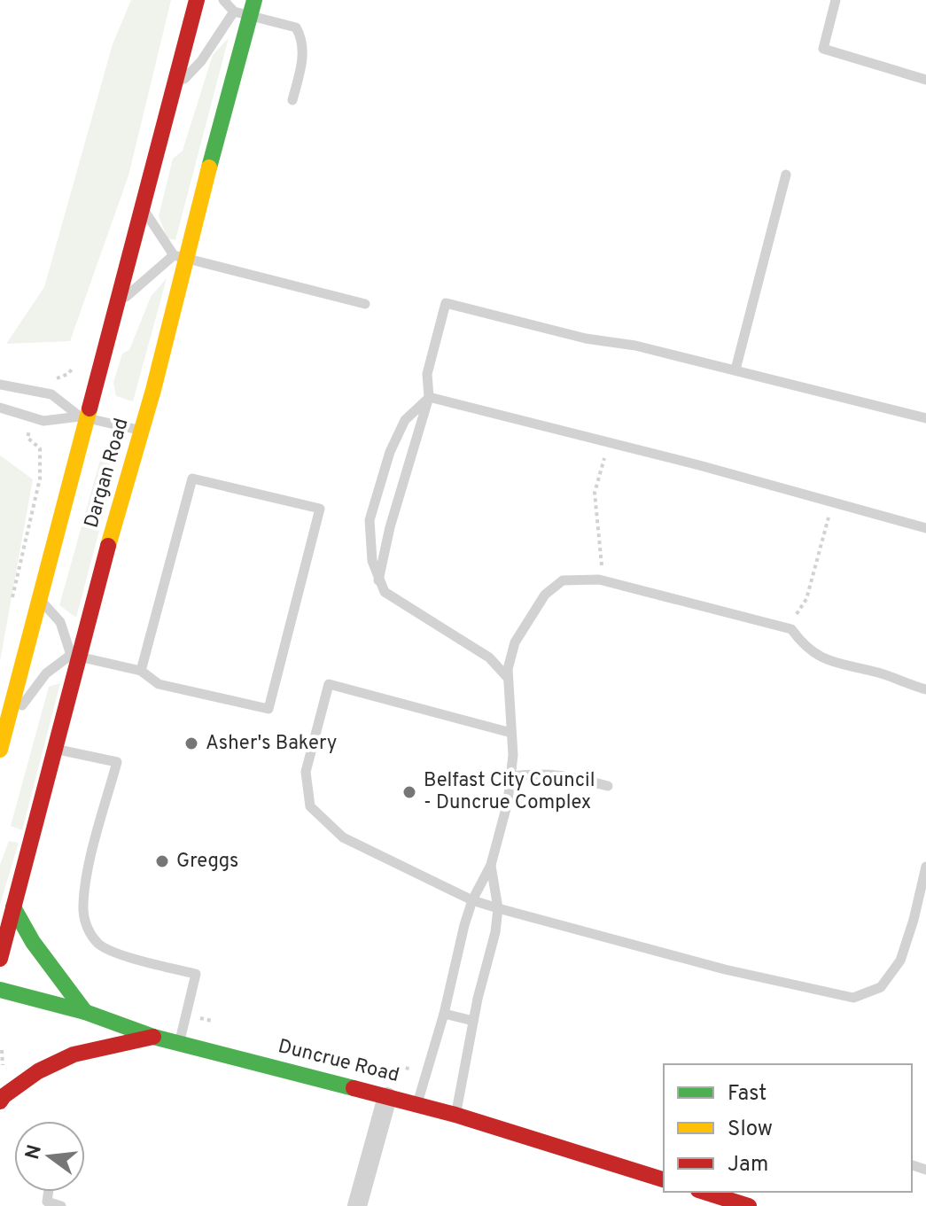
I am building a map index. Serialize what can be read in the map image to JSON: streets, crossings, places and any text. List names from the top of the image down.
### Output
{
  "streets": {
    "street": ["Dargan Road", "Duncrue Road"]
  },
  "places": ["Asher's Bakery", "Belfast City Council - Duncrue Complex", "Greggs"],
  "legend": ["Fast", "Slow", "Jam"],
  "north": "left"
}
